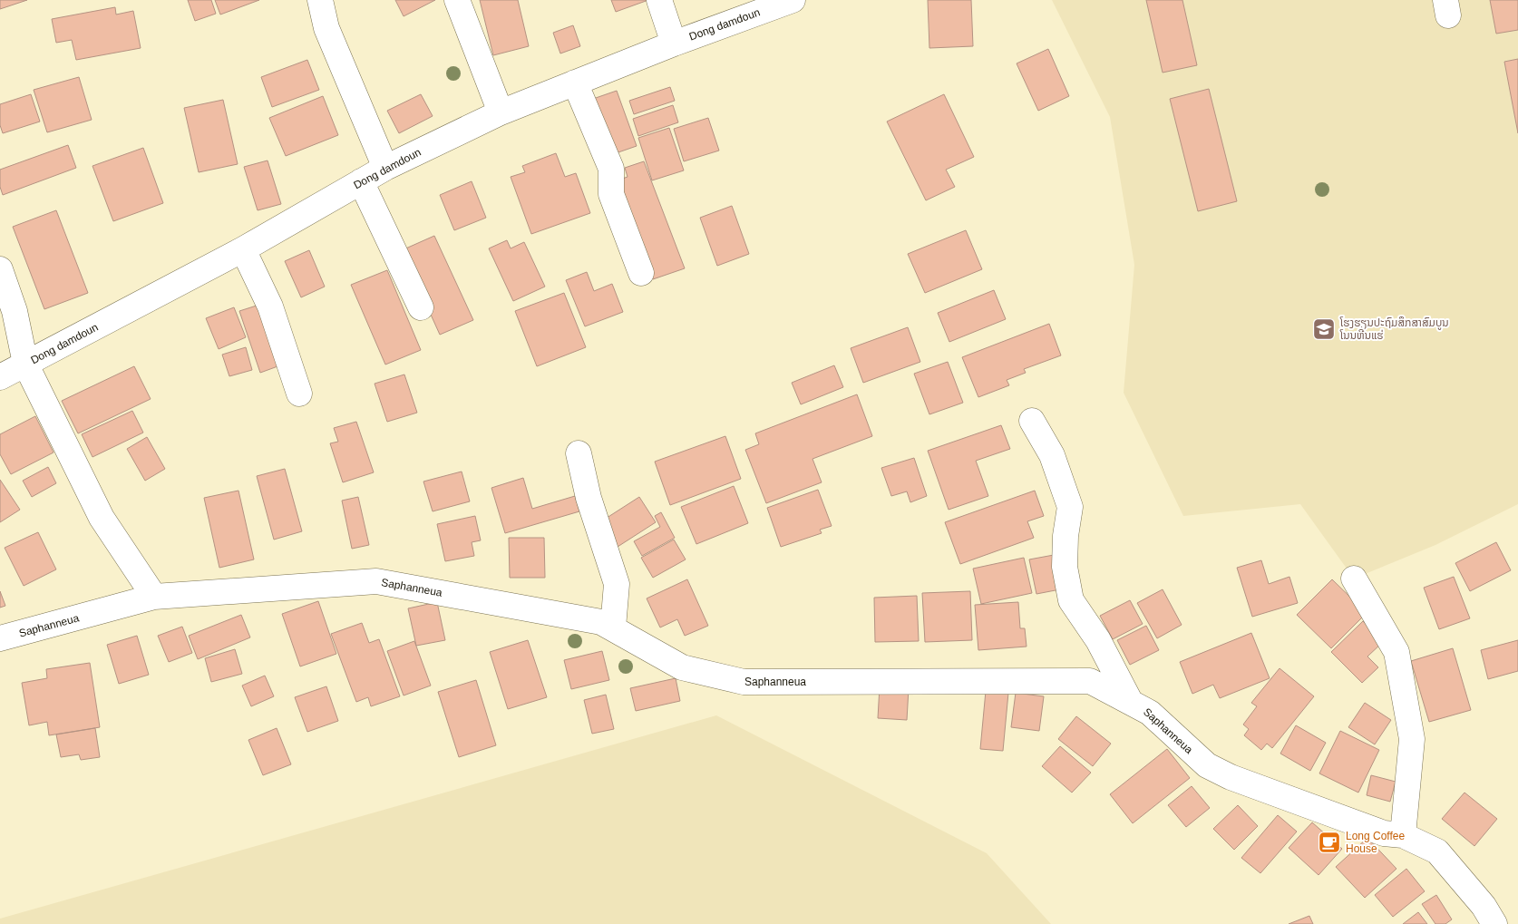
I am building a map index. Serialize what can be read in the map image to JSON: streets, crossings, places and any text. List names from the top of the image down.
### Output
{
  "streets": {
    "street": ["Dong damdoun", "Saphanneua"]
  },
  "places": {
    "school or university": ["ໂຮງຮຽນປະຖົມສຶກສາສົມບູນ ໂນນຫີນແຮ່"],
    "cafe": ["Long Coffee House"]
  }
}
